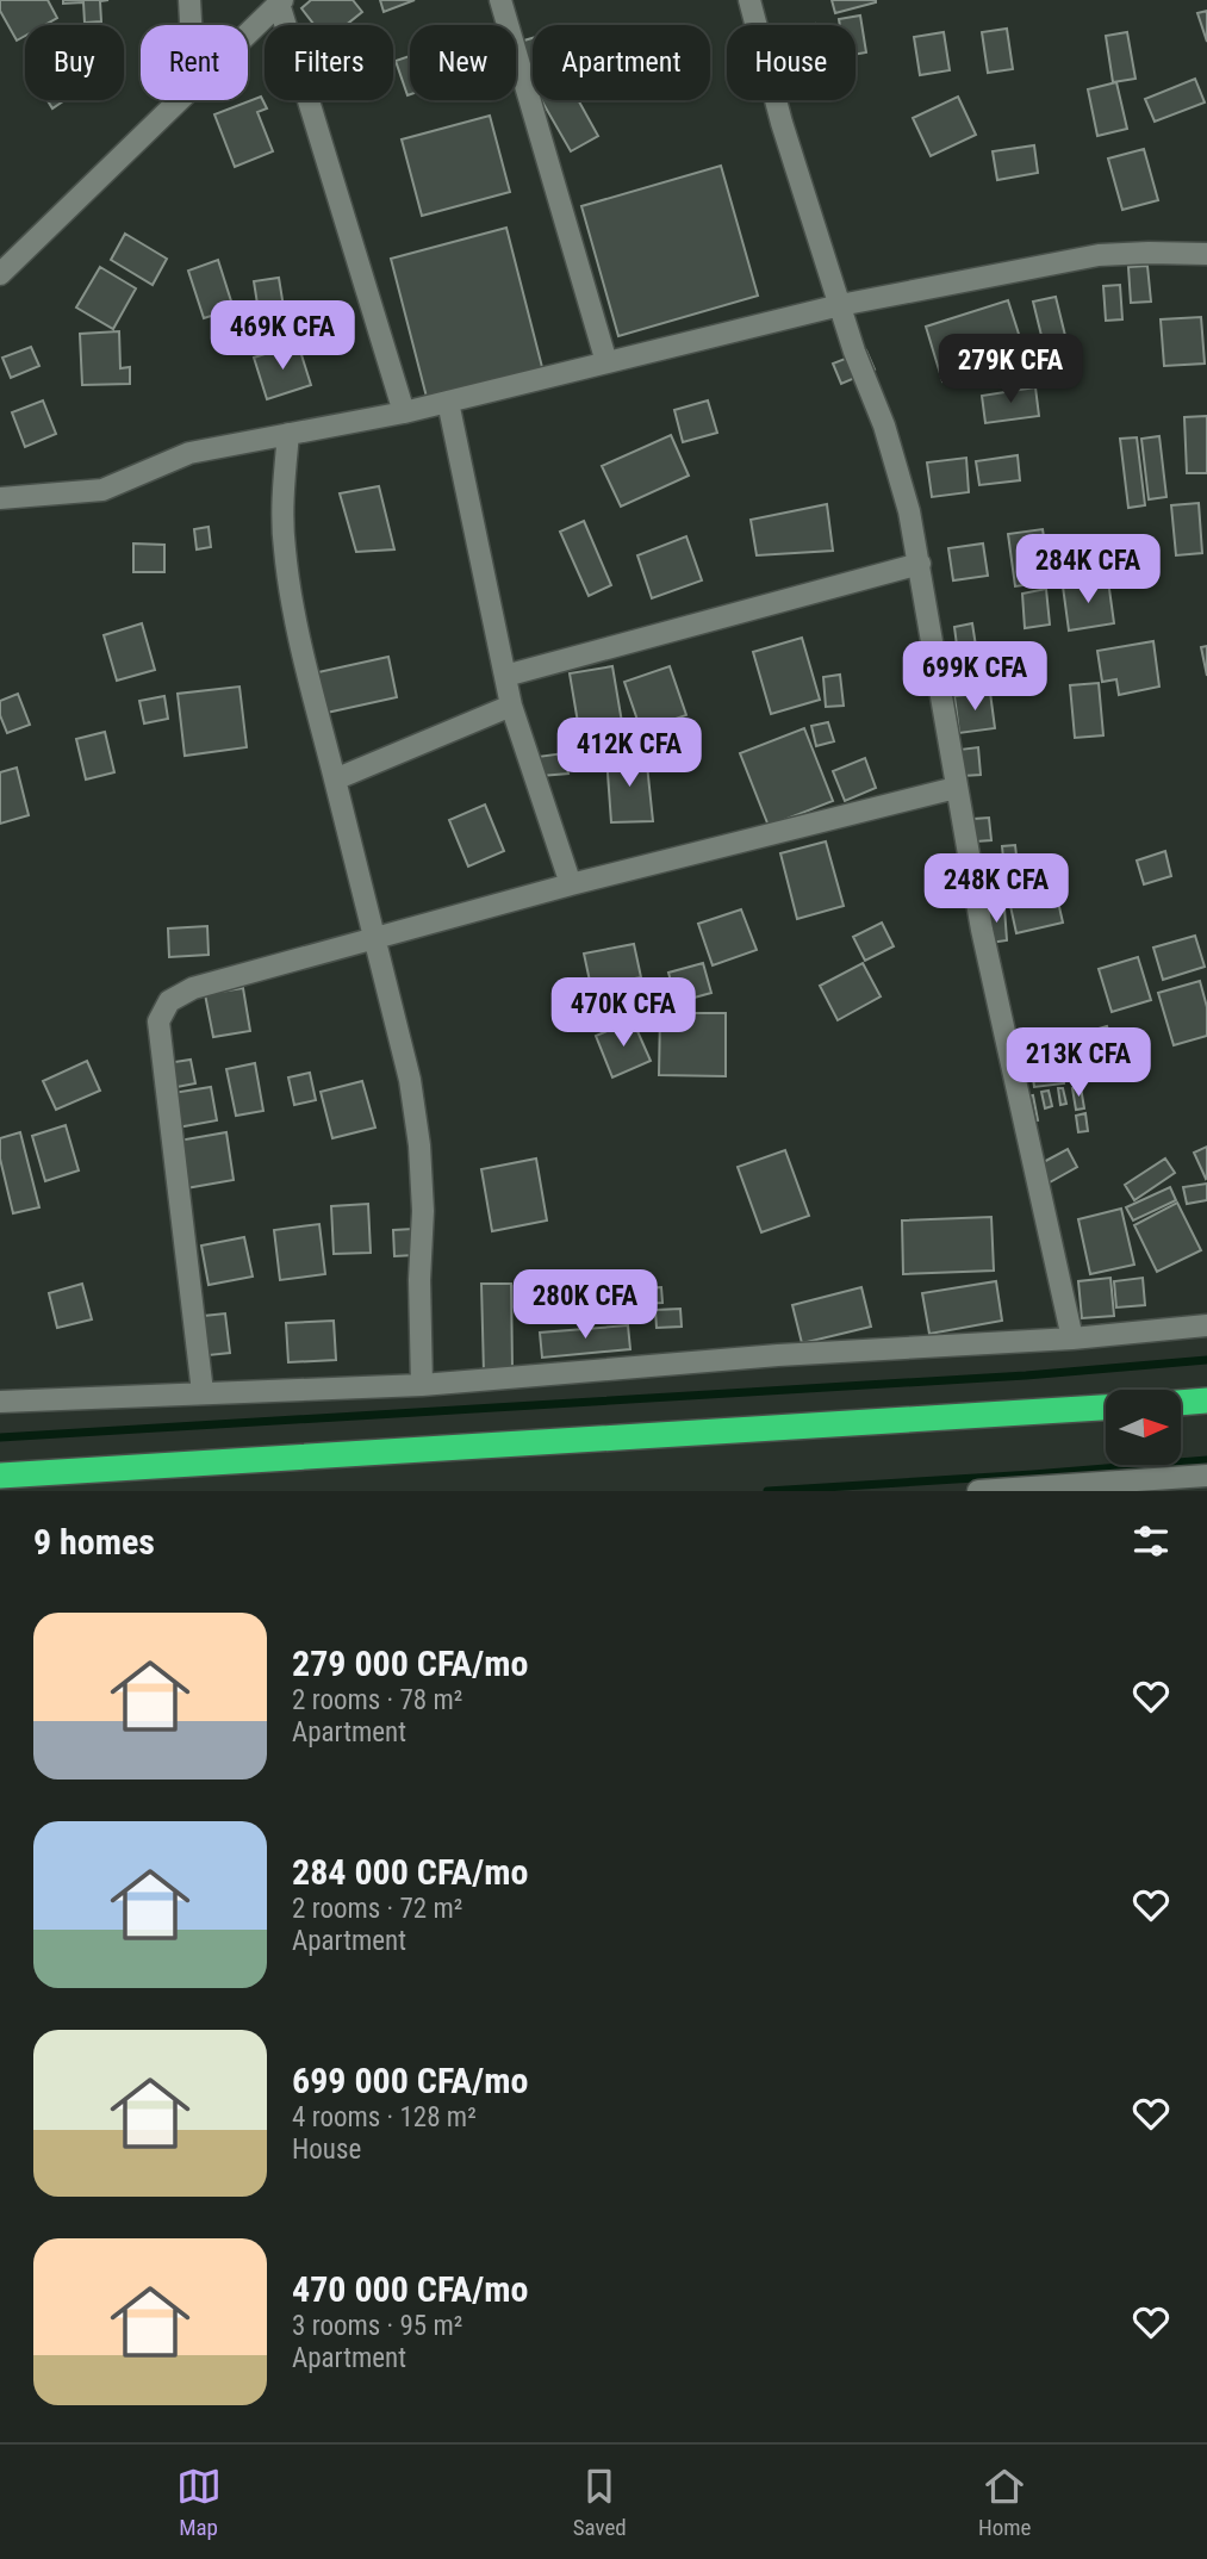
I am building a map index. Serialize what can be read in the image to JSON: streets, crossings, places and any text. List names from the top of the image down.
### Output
{
  "north": "right",
  "page": {
    "chip": [
      "Buy",
      "Rent",
      "Filters",
      "New",
      "Apartment",
      "House"
    ],
    "price": [
      "469K CFA",
      "279K CFA",
      "284K CFA",
      "699K CFA",
      "412K CFA",
      "248K CFA",
      "470K CFA",
      "213K CFA",
      "280K CFA"
    ],
    "heading": "9 homes",
    "list": [
      {
        "name": "279 000 CFA/mo",
        "note": "2 rooms · 78 m² · Apartment"
      },
      {
        "name": "284 000 CFA/mo",
        "note": "2 rooms · 72 m² · Apartment"
      },
      {
        "name": "699 000 CFA/mo",
        "note": "4 rooms · 128 m² · House"
      },
      {
        "name": "470 000 CFA/mo",
        "note": "3 rooms · 95 m² · Apartment"
      }
    ],
    "tabs": ["Map", "Saved", "Home"]
  }
}
